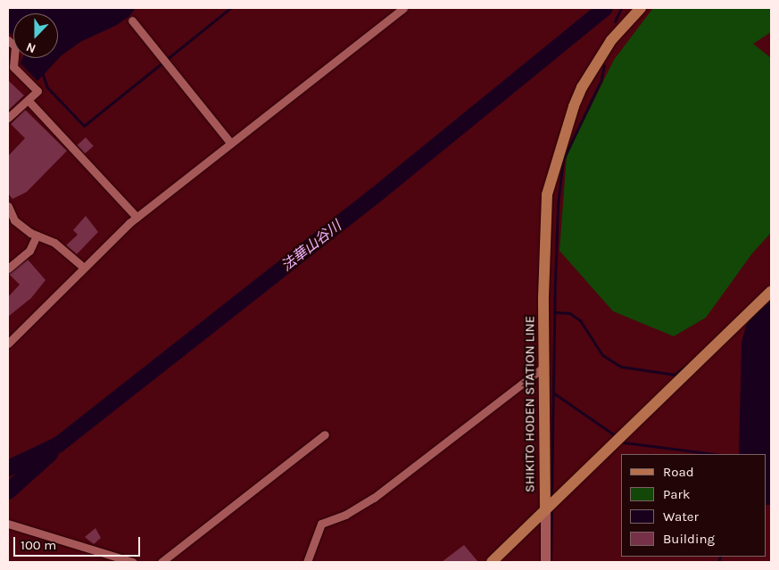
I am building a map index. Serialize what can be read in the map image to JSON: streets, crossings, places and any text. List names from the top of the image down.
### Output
{
  "streets": {
    "main road": ["SHIKITO HODEN STATION LINE"]
  },
  "water": ["法華山谷川"],
  "legend": [
    "Road",
    "Park",
    "Water",
    "Building"
  ],
  "scale_bar": "100 m",
  "north": "bottom"
}
